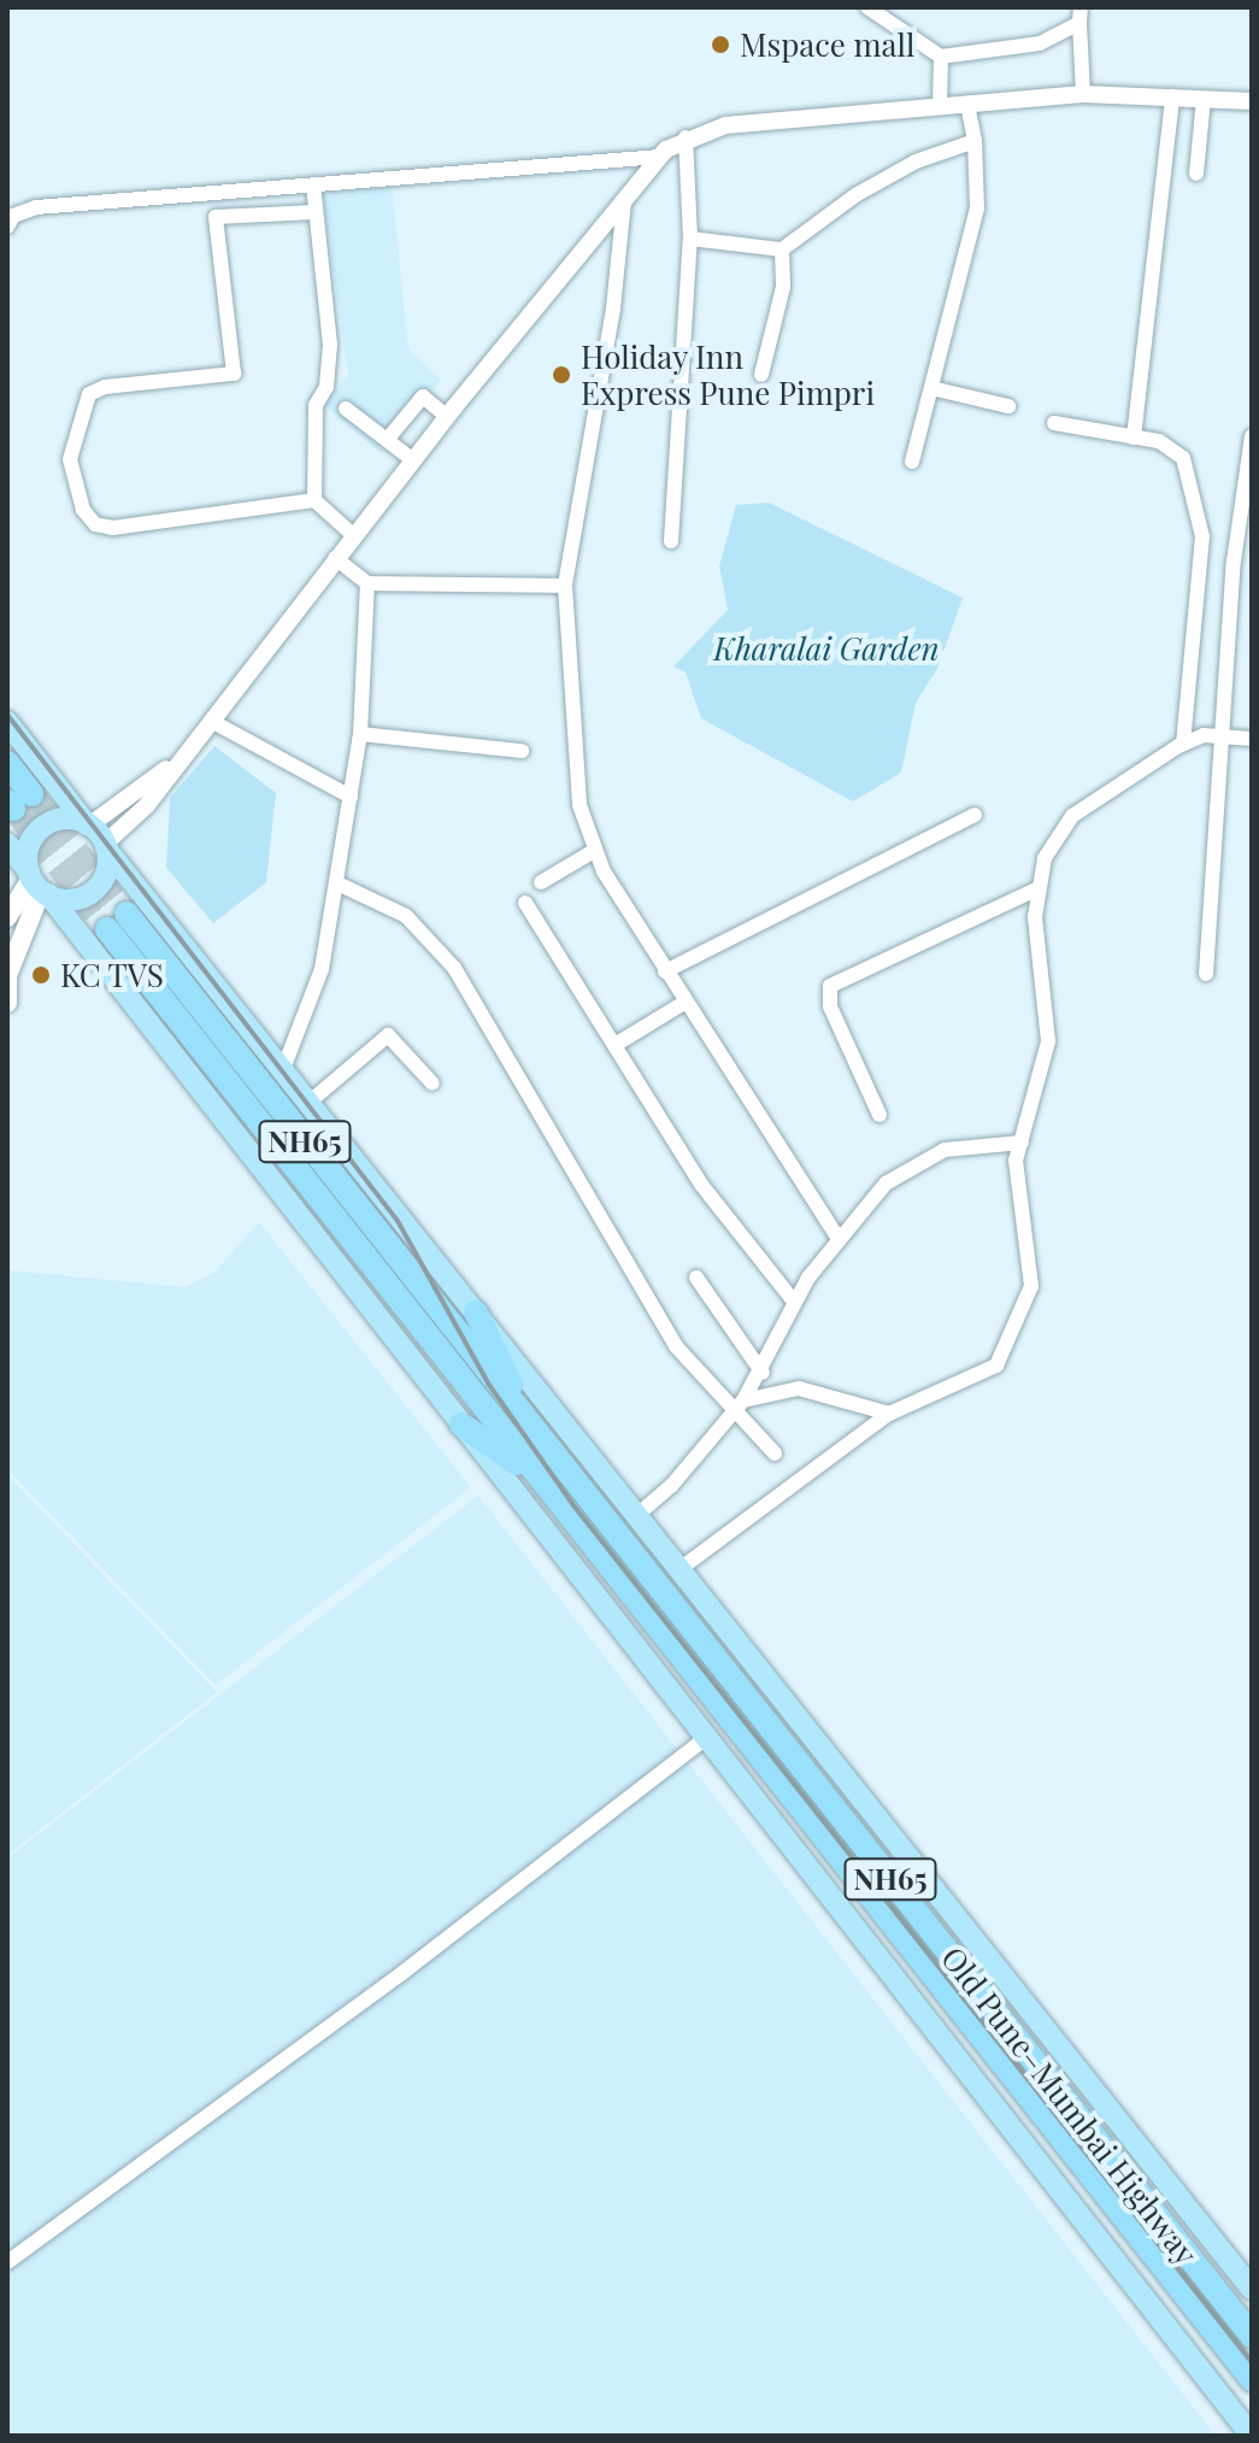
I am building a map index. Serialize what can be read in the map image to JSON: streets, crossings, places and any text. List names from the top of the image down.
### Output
{
  "streets": {
    "highway": ["NH65", "Old Pune–Mumbai Highway"]
  },
  "crossings": [
    ["NH65", "Old Pune–Mumbai Highway"]
  ],
  "parks": ["Kharalai Garden"],
  "places": ["Mspace mall", "Holiday Inn Express Pune Pimpri", "KC TVS"]
}
